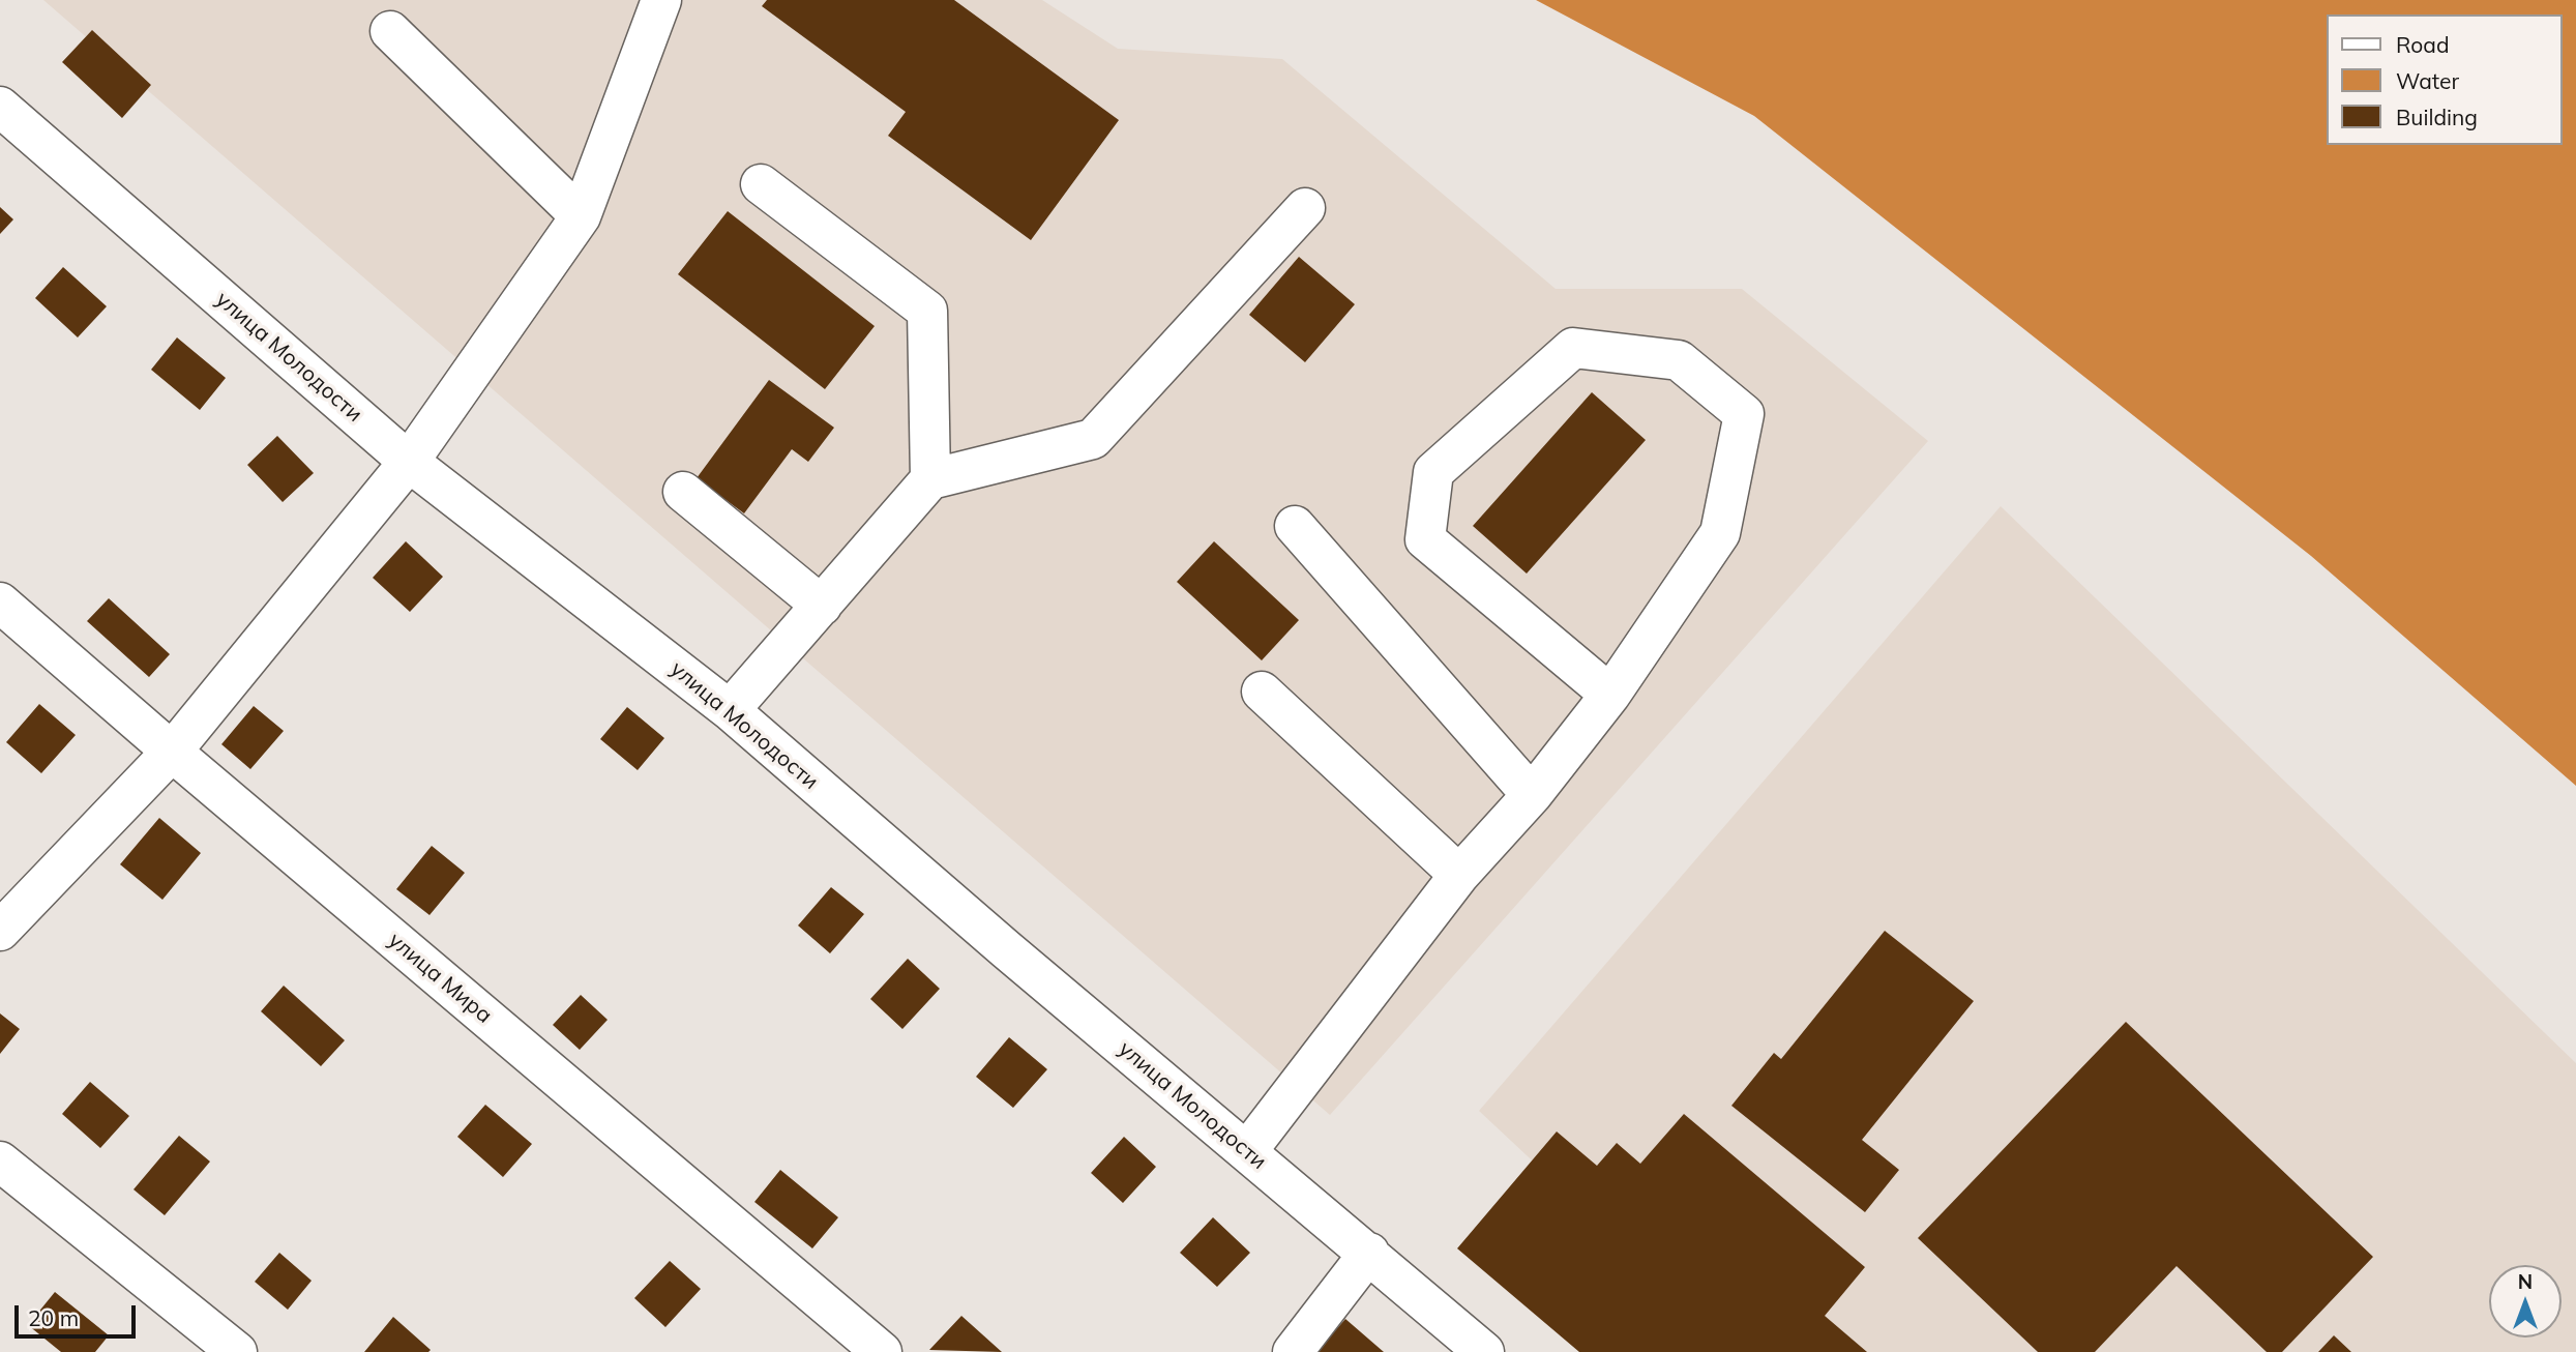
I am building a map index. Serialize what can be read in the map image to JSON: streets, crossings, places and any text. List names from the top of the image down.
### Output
{
  "streets": {
    "street": ["улица Молодости", "улица Мира"]
  },
  "legend": ["Road", "Water", "Building"],
  "scale_bar": "20 m",
  "north": "top"
}
